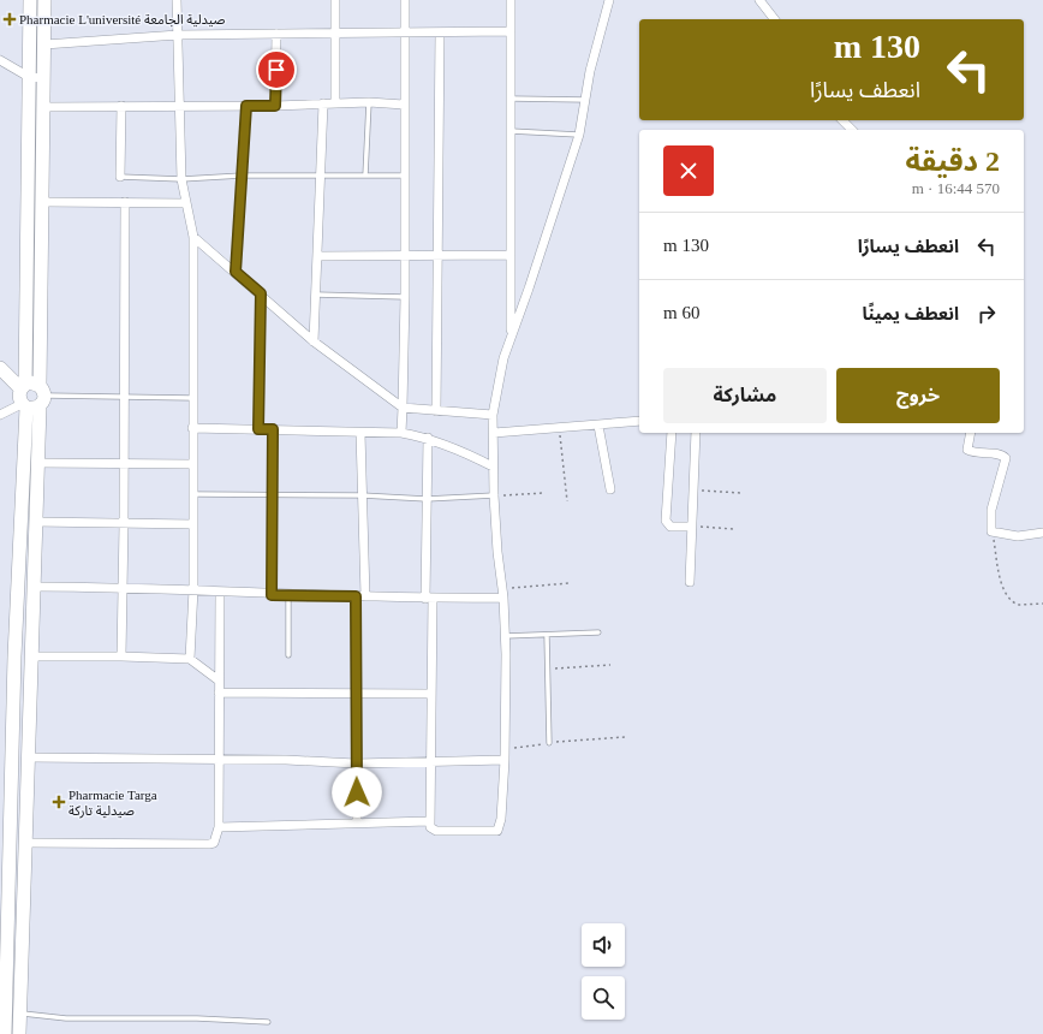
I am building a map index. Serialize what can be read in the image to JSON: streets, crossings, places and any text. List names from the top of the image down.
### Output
{
  "places": {
    "health": ["Pharmacie L'université صيدلية الجامعة", "Pharmacie Targa صيدلية تاركة"]
  },
  "page": {
    "turn": ["130 m", "انعطف يسارًا"],
    "heading": ["2 دقيقة", "570 m · 16:44"],
    "list": [
      {
        "name": "انعطف يسارًا",
        "value": "130 m"
      },
      {
        "name": "انعطف يمينًا",
        "value": "60 m"
      }
    ],
    "buttons": ["خروج", "مشاركة"]
  }
}
